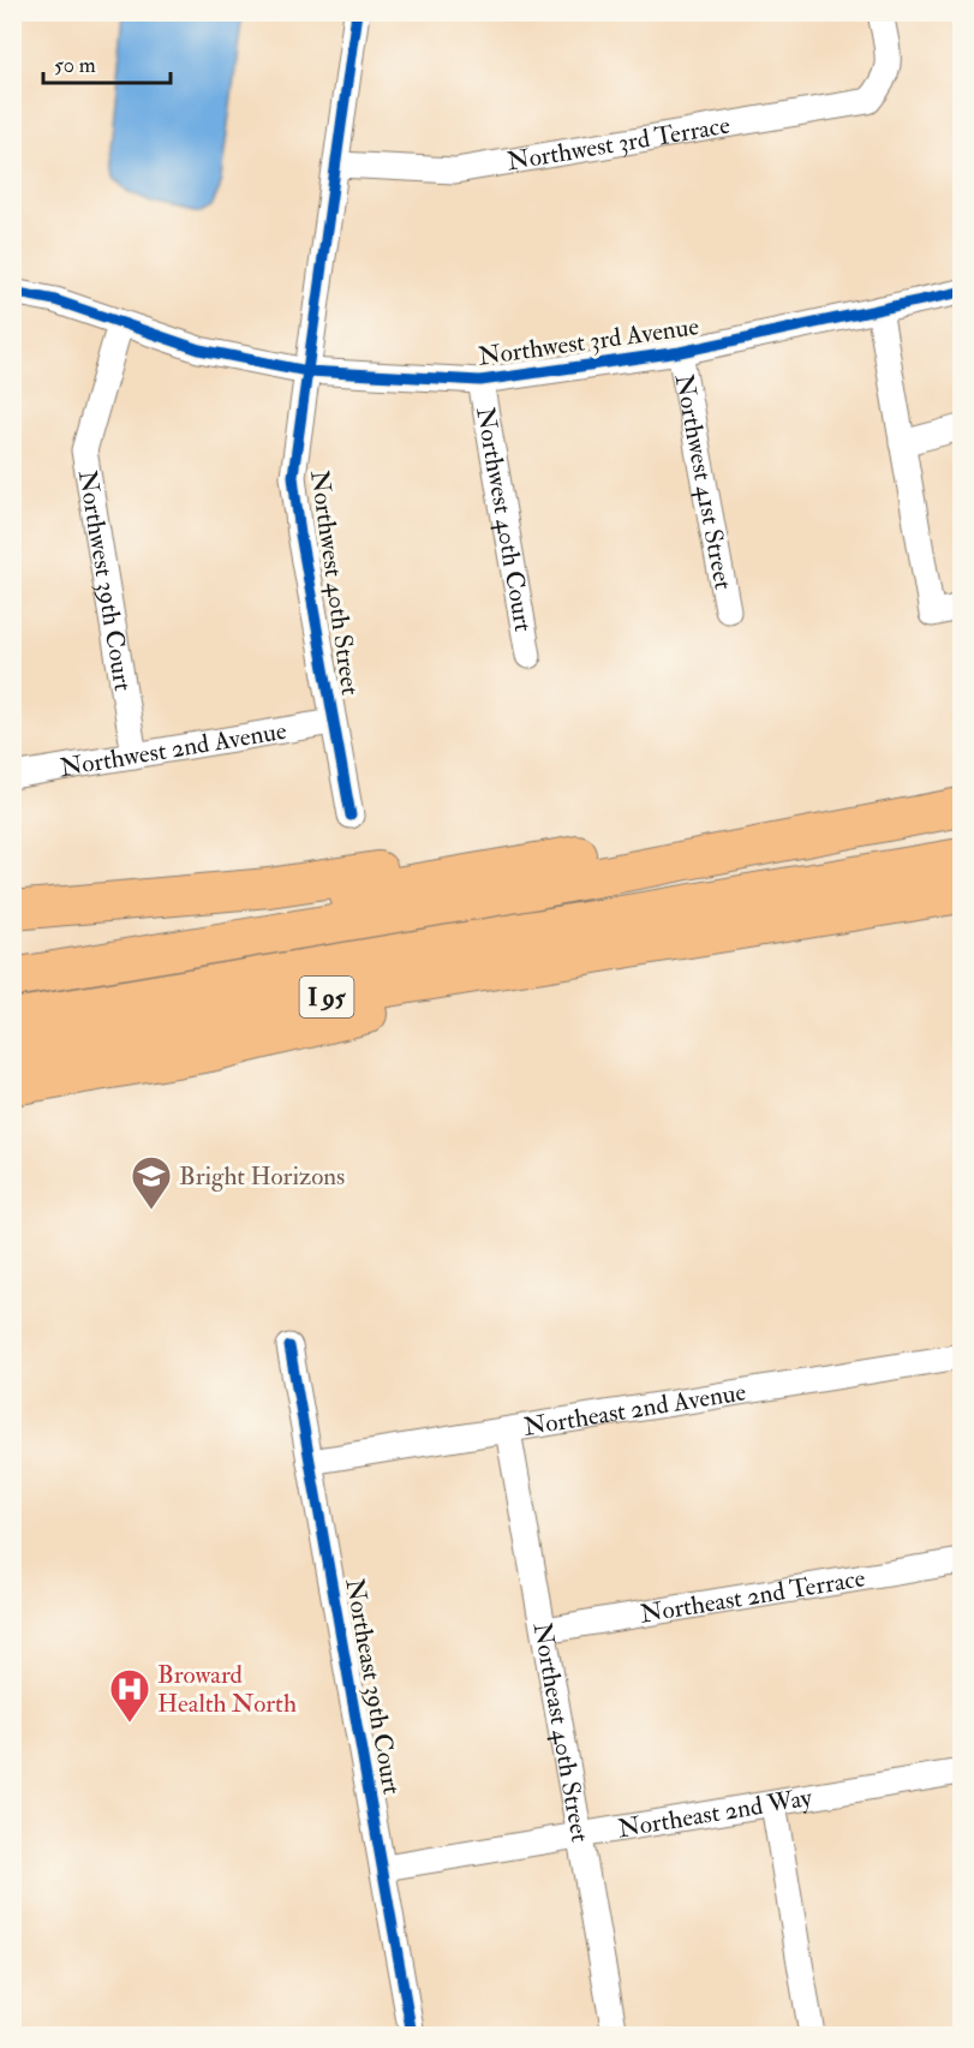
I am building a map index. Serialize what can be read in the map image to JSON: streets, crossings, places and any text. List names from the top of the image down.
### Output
{
  "streets": {
    "highway": ["I 95"],
    "street": [
      "Northwest 3rd Terrace",
      "Northwest 3rd Avenue",
      "Northwest 41st Street",
      "Northwest 40th Court",
      "Northwest 39th Court",
      "Northwest 40th Street",
      "Northwest 2nd Avenue",
      "Northeast 2nd Avenue",
      "Northeast 2nd Terrace",
      "Northeast 39th Court",
      "Northeast 40th Street",
      "Northeast 2nd Way"
    ]
  },
  "crossings": [
    ["Northwest 3rd Terrace", "Northwest 40th Street"],
    ["Northwest 3rd Avenue", "Northwest 41st Street"],
    ["Northwest 3rd Avenue", "Northwest 40th Court"],
    ["Northwest 3rd Avenue", "Northwest 39th Court"],
    ["Northwest 3rd Avenue", "Northwest 40th Street"],
    ["Northwest 39th Court", "Northwest 2nd Avenue"],
    ["Northwest 40th Street", "Northwest 2nd Avenue"],
    ["Northeast 2nd Avenue", "Northeast 39th Court"],
    ["Northeast 2nd Avenue", "Northeast 40th Street"],
    ["Northeast 2nd Terrace", "Northeast 40th Street"],
    ["Northeast 39th Court", "Northeast 2nd Way"],
    ["Northeast 40th Street", "Northeast 2nd Way"]
  ],
  "places": {
    "school or university": ["Bright Horizons"],
    "hospital": ["Broward Health North"]
  },
  "scale_bar": "50 m"
}
